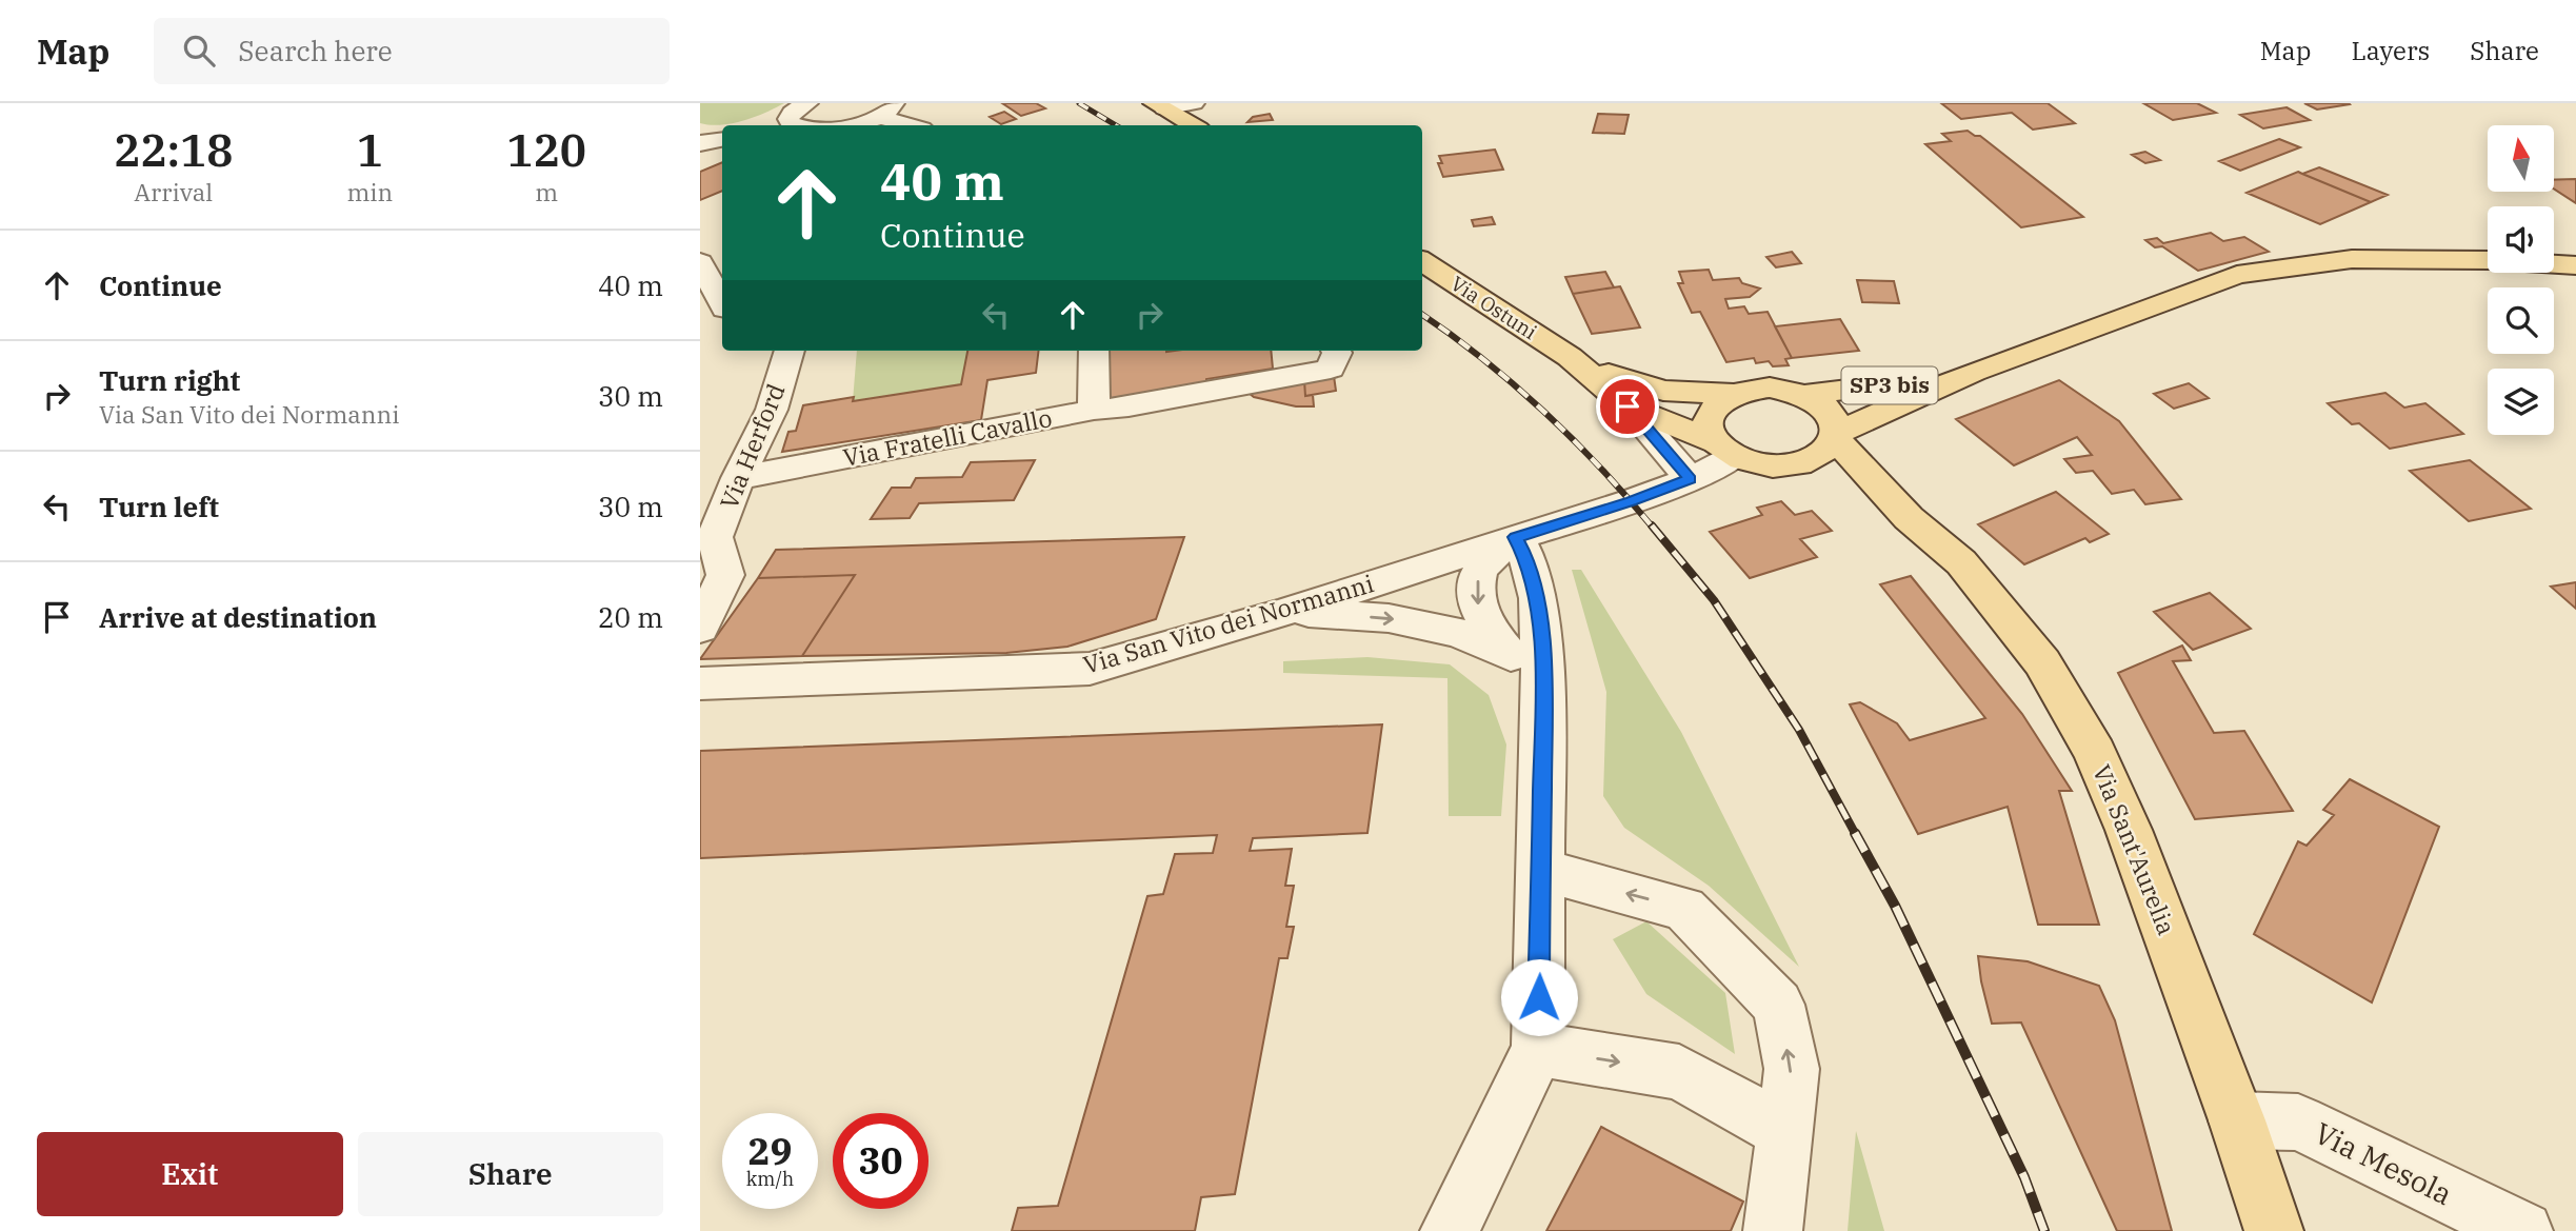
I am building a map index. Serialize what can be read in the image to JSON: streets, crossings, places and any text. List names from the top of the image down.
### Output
{
  "streets": {
    "main road": ["Via Ostuni", "SP3 bis", "Via Sant'Aurelia"],
    "street": [
      "Via Fratelli Cavallo",
      "Via Herford",
      "Via San Vito dei Normanni",
      "Via Mesola"
    ]
  },
  "crossings": [
    ["SP3 bis", "Via San Vito dei Normanni"],
    ["Via Fratelli Cavallo", "Via Herford"],
    ["Via Sant'Aurelia", "Via Mesola"]
  ],
  "north": "top",
  "page": {
    "header": "Map",
    "search": "Search here",
    "nav": ["Map", "Layers", "Share"],
    "eta": [
      "22:18",
      "Arrival",
      "1",
      "min",
      "120",
      "m"
    ],
    "turn": ["40 m", "Continue"],
    "list": [
      {
        "name": "Continue",
        "value": "40 m"
      },
      {
        "name": "Turn right",
        "note": "Via San Vito dei Normanni",
        "value": "30 m"
      },
      {
        "name": "Turn left",
        "value": "30 m"
      },
      {
        "name": "Arrive at destination",
        "value": "20 m"
      }
    ],
    "speed": "29 km/h",
    "limit": "30",
    "buttons": ["Exit", "Share"]
  }
}
